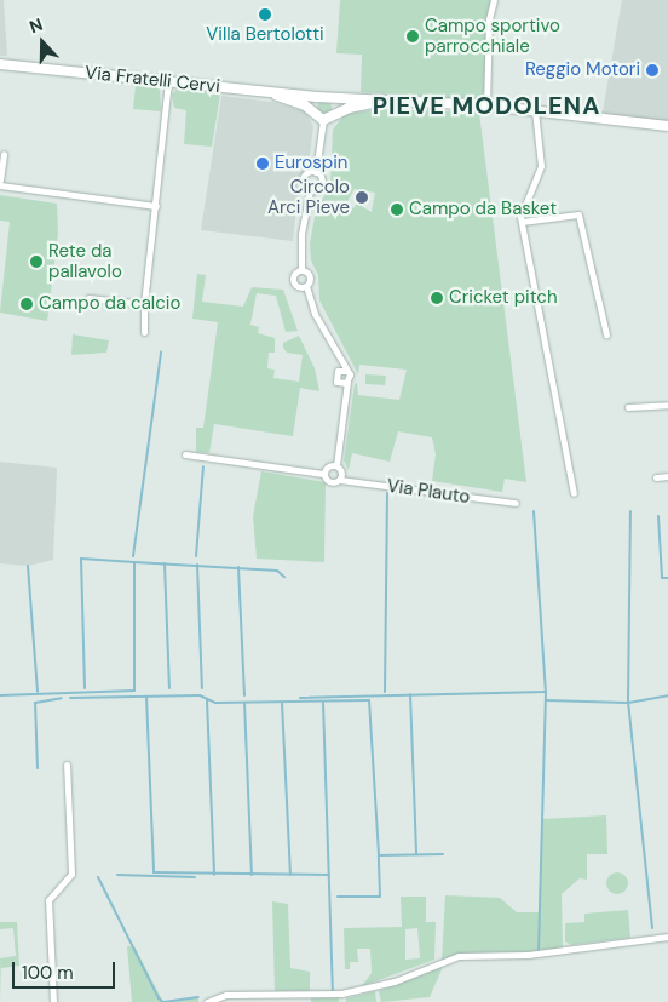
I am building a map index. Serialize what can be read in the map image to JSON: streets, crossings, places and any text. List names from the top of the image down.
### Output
{
  "streets": {
    "main road": ["Via Fratelli Cervi"],
    "street": ["Via Plauto"]
  },
  "districts": ["PIEVE MODOLENA"],
  "places": [
    "Villa Bertolotti",
    "Campo sportivo parrocchiale",
    "Reggio Motori",
    "Eurospin",
    "Circolo Arci Pieve",
    "Campo da Basket",
    "Rete da pallavolo",
    "Cricket pitch",
    "Campo da calcio"
  ],
  "scale_bar": "100 m",
  "north": "top"
}
